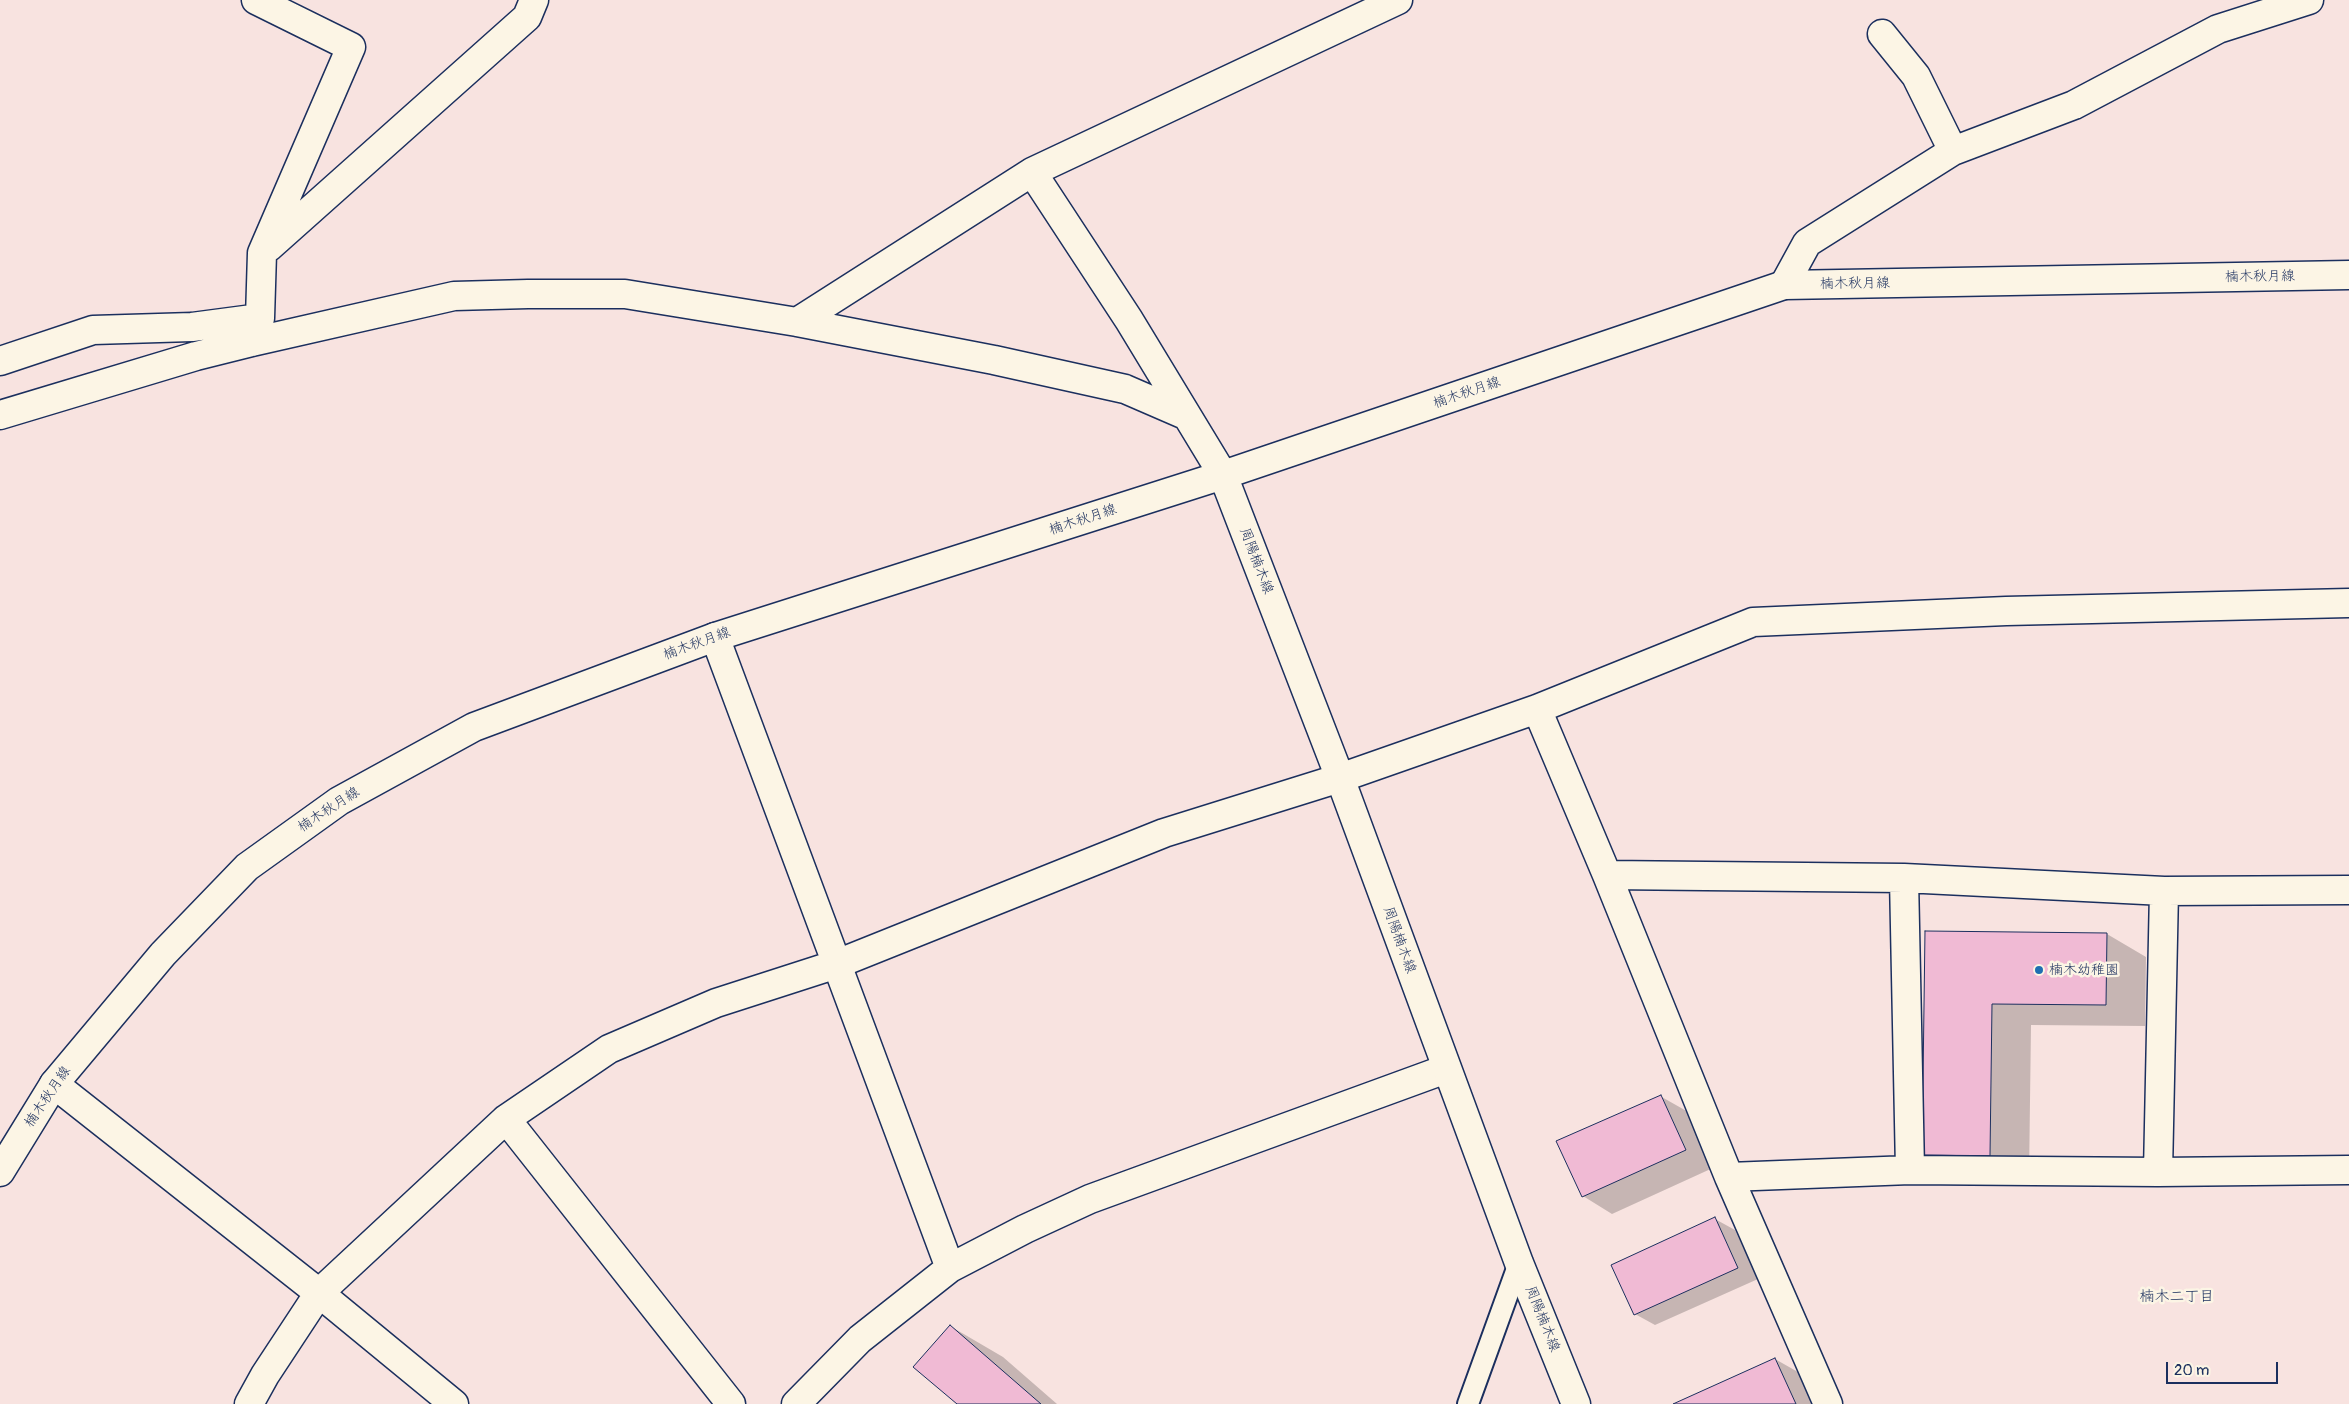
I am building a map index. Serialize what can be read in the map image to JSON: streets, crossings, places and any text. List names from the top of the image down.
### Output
{
  "streets": {
    "street": ["楠木秋月線", "周陽楠木線"]
  },
  "crossings": [
    ["楠木秋月線", "周陽楠木線"]
  ],
  "districts": ["楠木二丁目"],
  "places": ["楠木幼稚園"],
  "scale_bar": "20 m"
}
